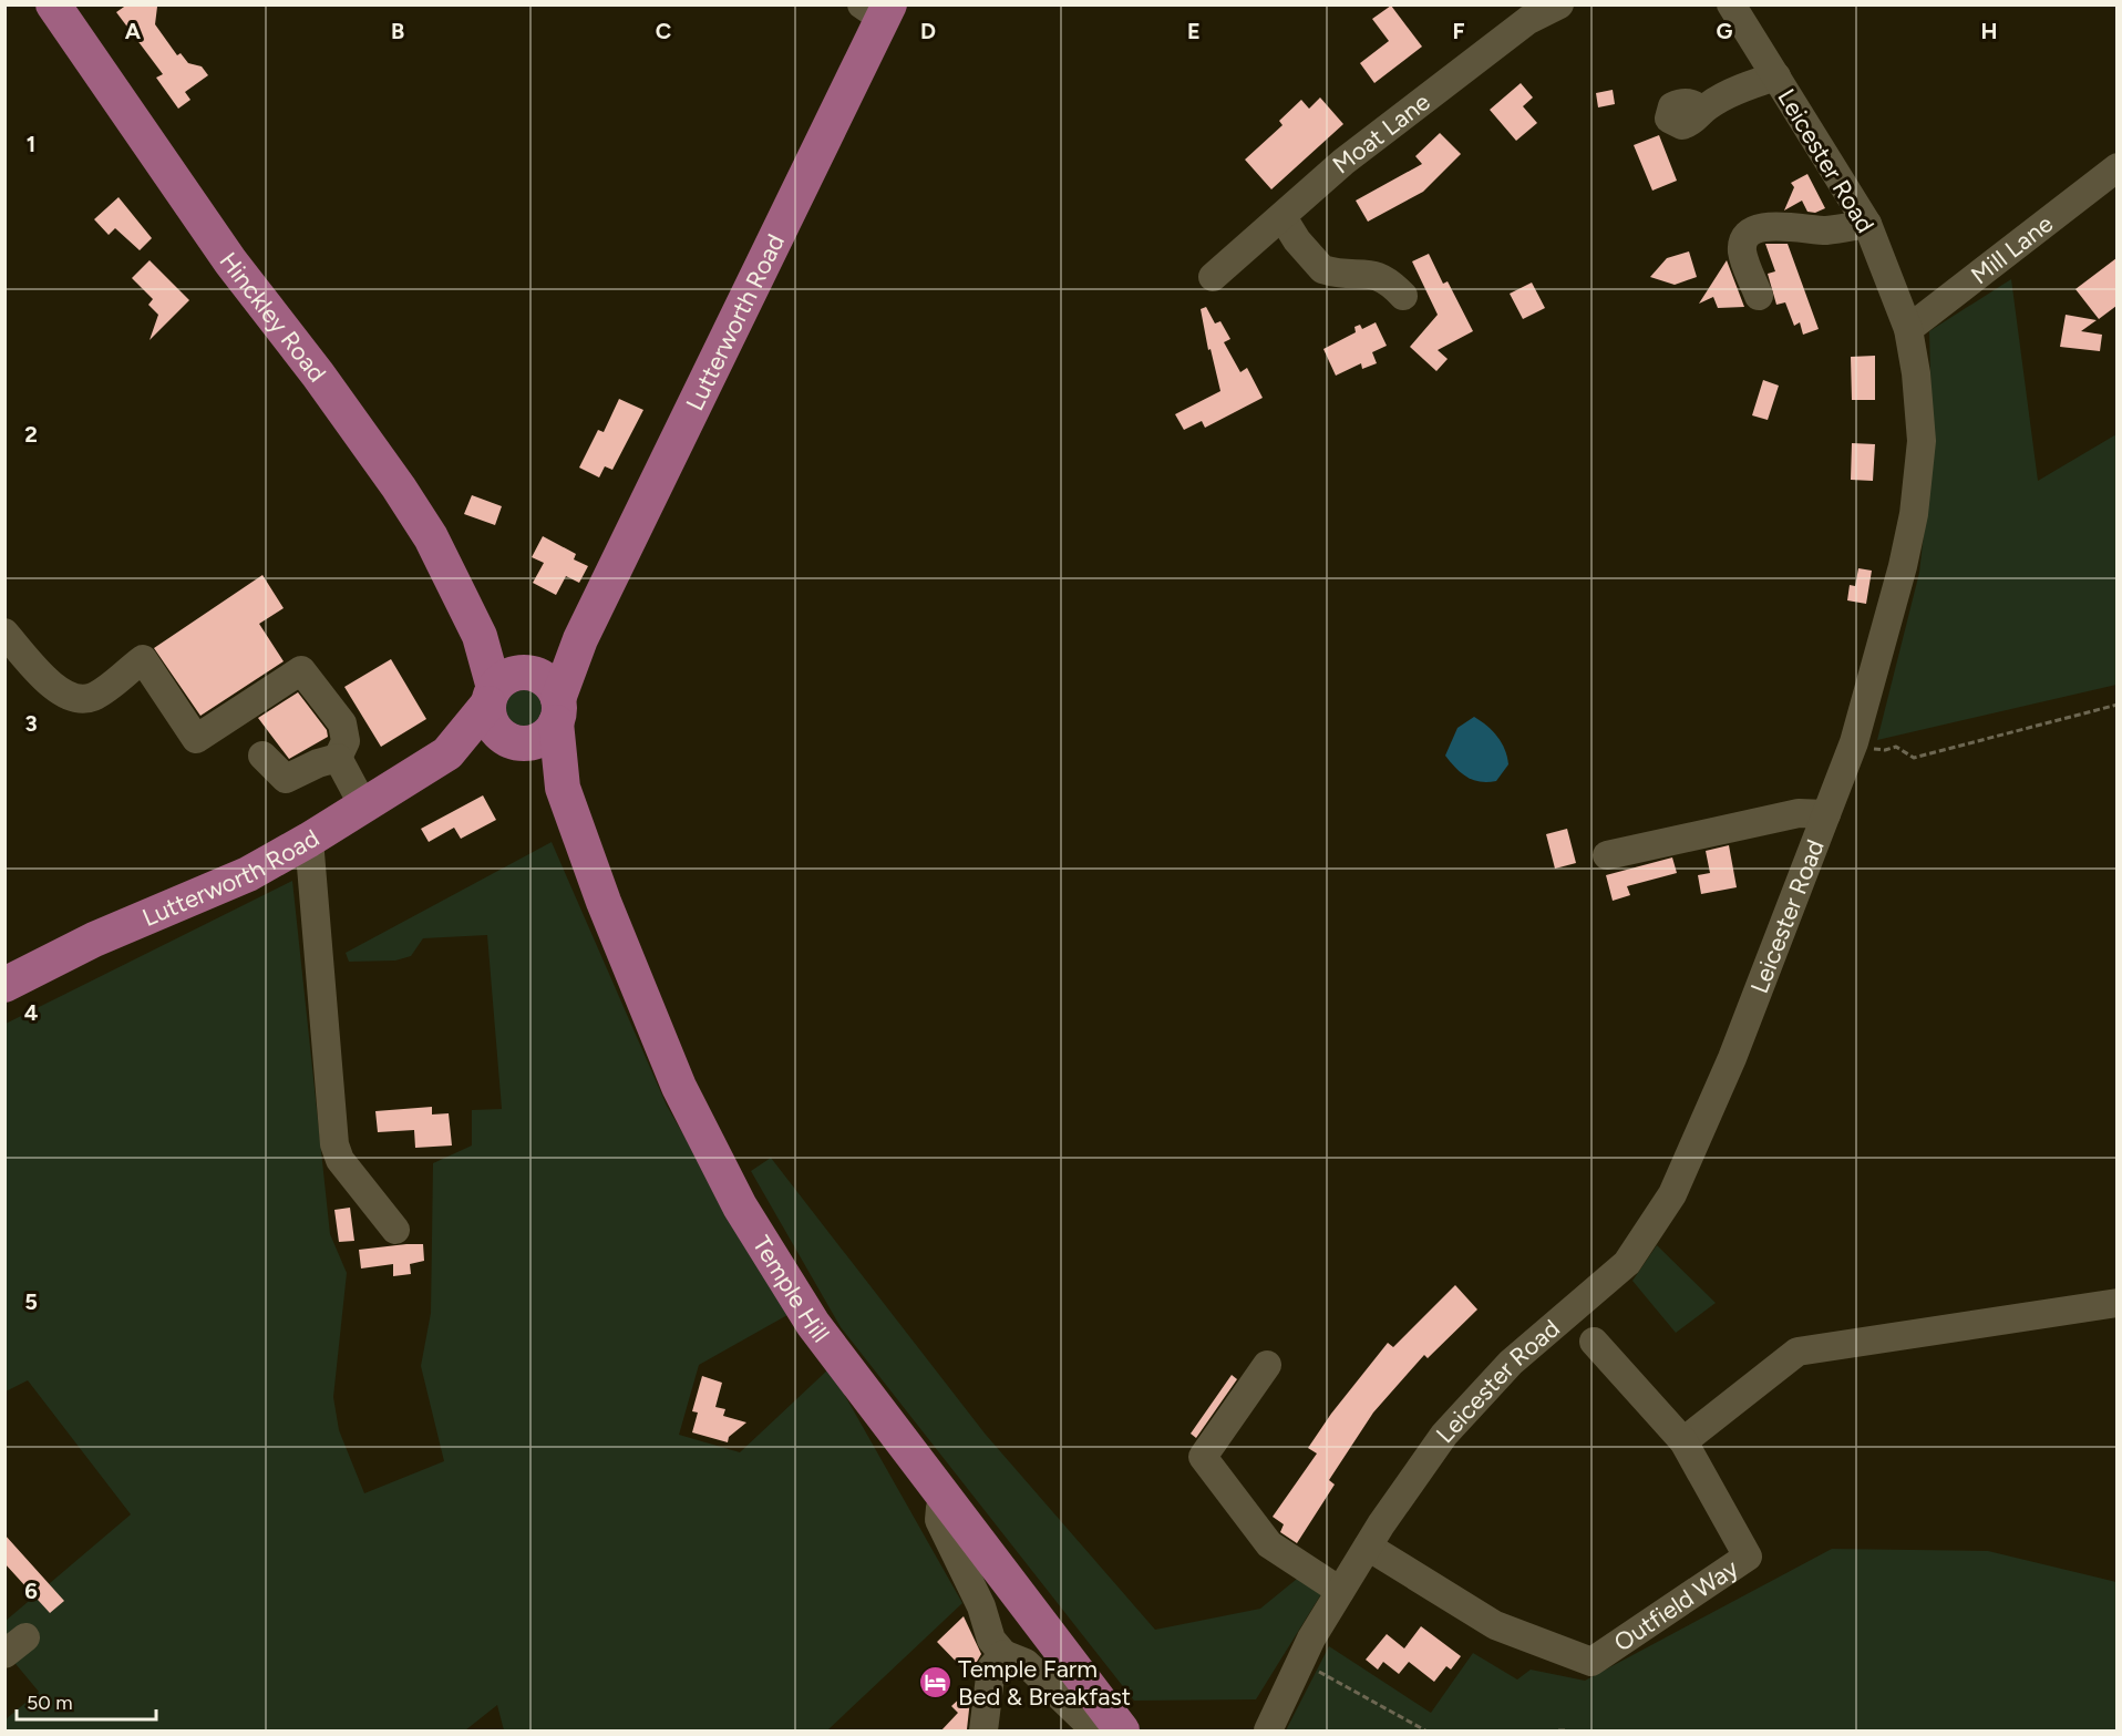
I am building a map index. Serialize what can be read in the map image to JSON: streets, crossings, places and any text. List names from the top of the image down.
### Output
{
  "streets": {
    "main road": ["Hinckley Road", "Lutterworth Road", "Temple Hill"],
    "street": [
      "Moat Lane",
      "Leicester Road",
      "Mill Lane",
      "Outfield Way"
    ]
  },
  "crossings": [
    ["Leicester Road", "Mill Lane"],
    ["Leicester Road", "Outfield Way"],
    ["Hinckley Road", "Lutterworth Road"],
    ["Hinckley Road", "Temple Hill"],
    ["Lutterworth Road", "Temple Hill"]
  ],
  "places": {
    "hotel": ["Temple Farm Bed & Breakfast"]
  },
  "scale_bar": "50 m",
  "grid": {
    "columns": [
      "A",
      "B",
      "C",
      "D",
      "E",
      "F",
      "G",
      "H"
    ],
    "rows": [
      "1",
      "2",
      "3",
      "4",
      "5",
      "6"
    ]
  }
}
